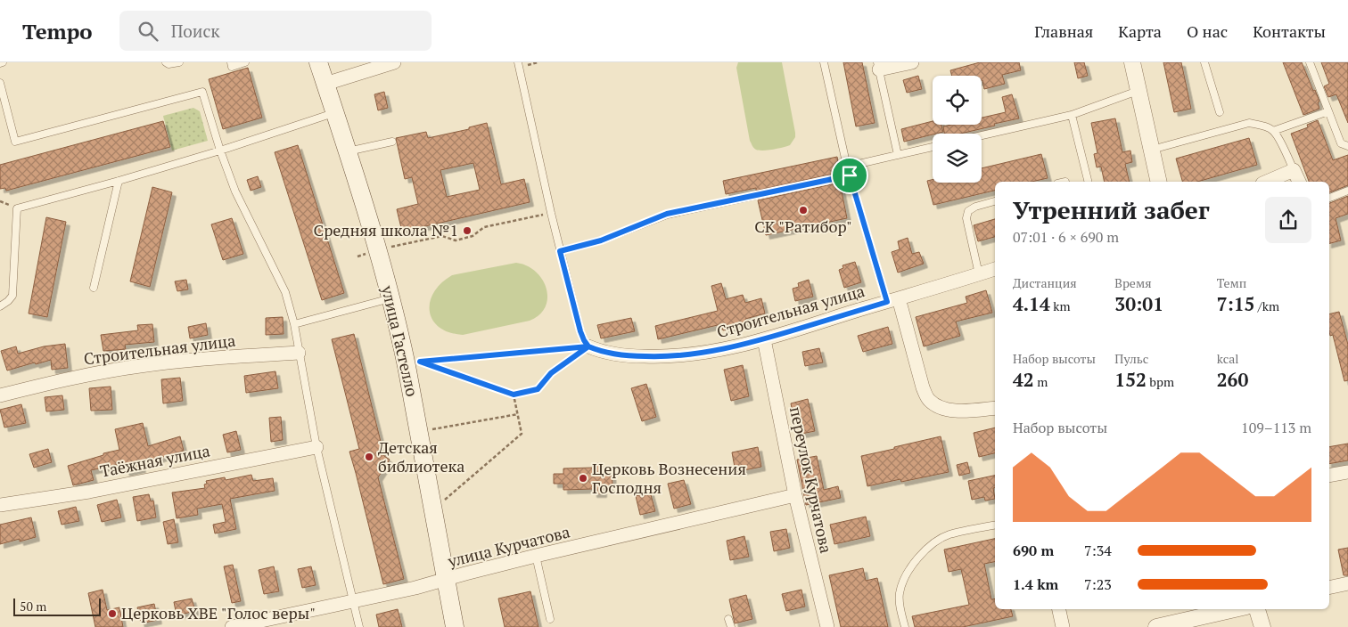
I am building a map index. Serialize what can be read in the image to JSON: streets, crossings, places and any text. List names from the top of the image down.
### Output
{
  "streets": {
    "main road": ["улица Гастелло"],
    "street": [
      "Строительная улица",
      "Таёжная улица",
      "переулок Курчатова",
      "улица Курчатова"
    ]
  },
  "crossings": [
    ["Строительная улица", "переулок Курчатова"],
    ["улица Гастелло", "улица Курчатова"],
    ["переулок Курчатова", "улица Курчатова"]
  ],
  "places": [
    "СК \"Ратибор\"",
    "Средняя школа №1",
    "Детская библиотека",
    "Церковь Вознесения Господня",
    "Церковь ХВЕ \"Голос веры\""
  ],
  "scale_bar": "50 m",
  "page": {
    "header": "Tempo",
    "search": "Поиск",
    "nav": [
      "Главная",
      "Карта",
      "О нас",
      "Контакты"
    ],
    "heading": ["Утренний забег", "07:01 · 6 × 690 m"],
    "stats": [
      ["Дистанция", "4.14 km"],
      ["Время", "30:01"],
      ["Темп", "7:15 /km"],
      ["Набор высоты", "42 m"],
      ["Пульс", "152 bpm"],
      ["kcal", "260"]
    ],
    "chart": ["Набор высоты", "109–113 m"],
    "list": [
      {
        "name": "690 m",
        "note": "7:34"
      },
      {
        "name": "1.4 km",
        "note": "7:23"
      }
    ],
    "scale": "50 m"
  }
}
